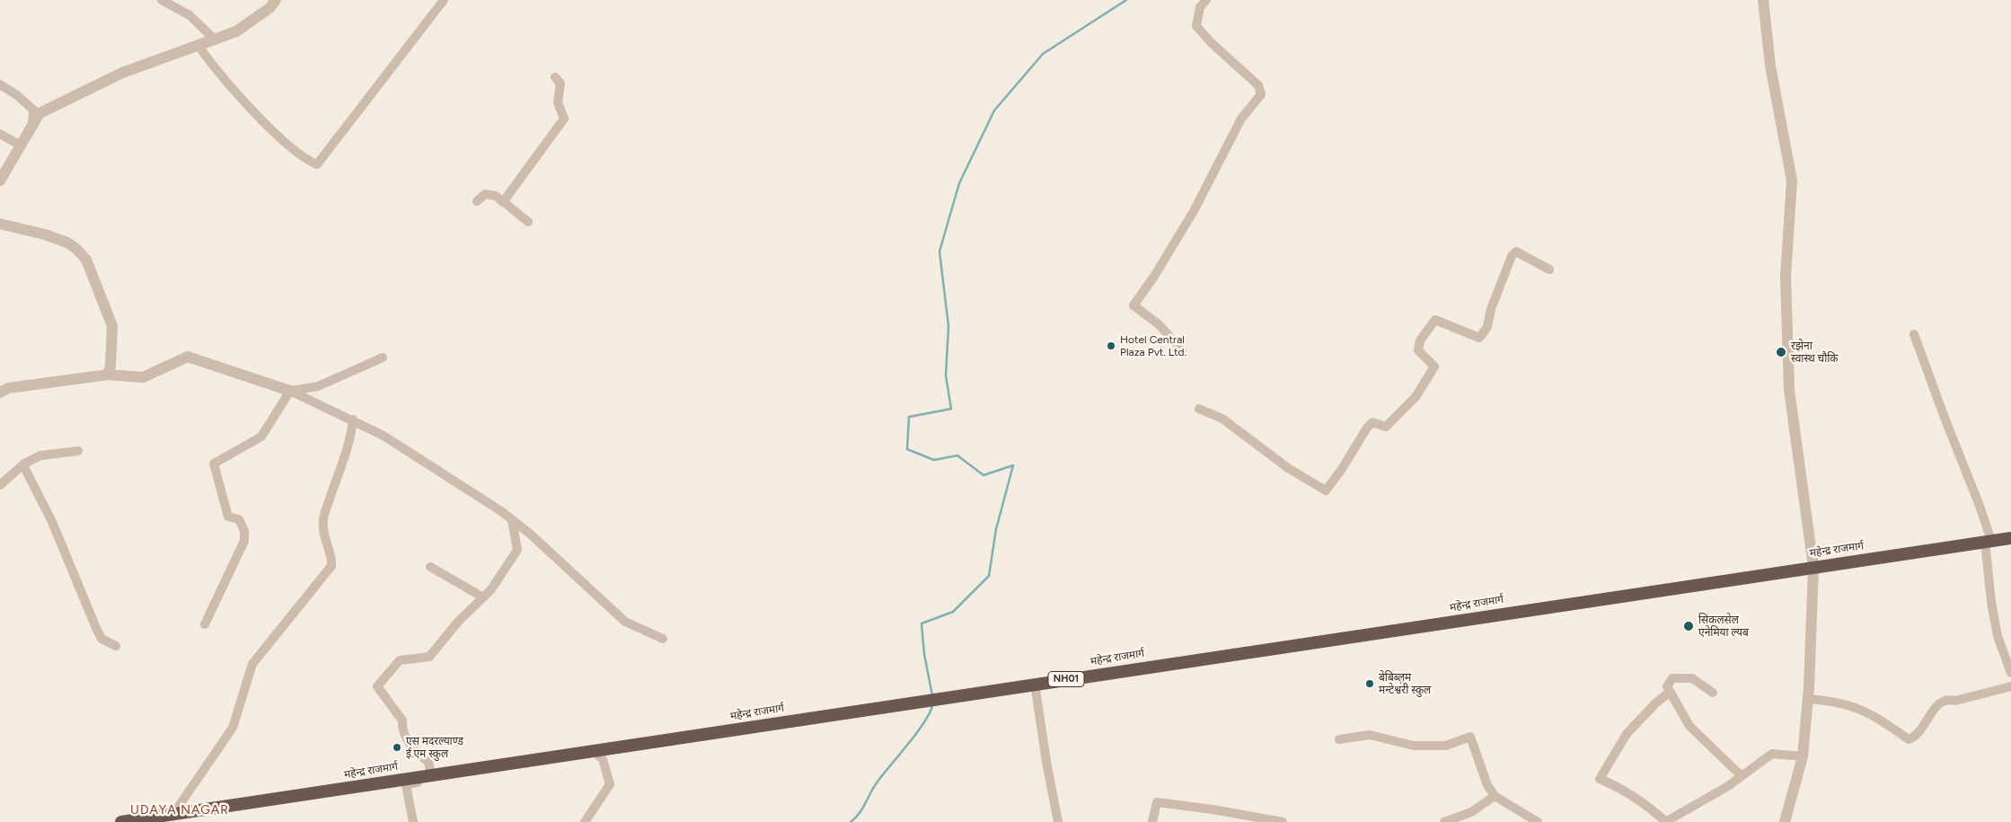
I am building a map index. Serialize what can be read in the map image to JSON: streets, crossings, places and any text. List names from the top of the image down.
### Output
{
  "streets": {
    "highway": ["महेन्द्र राजमार्ग", "NH01"]
  },
  "districts": ["UDAYA NAGAR"],
  "places": [
    "Hotel Central Plaza Pvt. Ltd.",
    "रझेना स्वास्थ चौकि",
    "सिकलसेल एनेमिया ल्यब",
    "बेबिब्लुम मन्टेश्वरी स्कुल",
    "एस मदरल्याण्ड ई.एम स्कुल"
  ]
}
